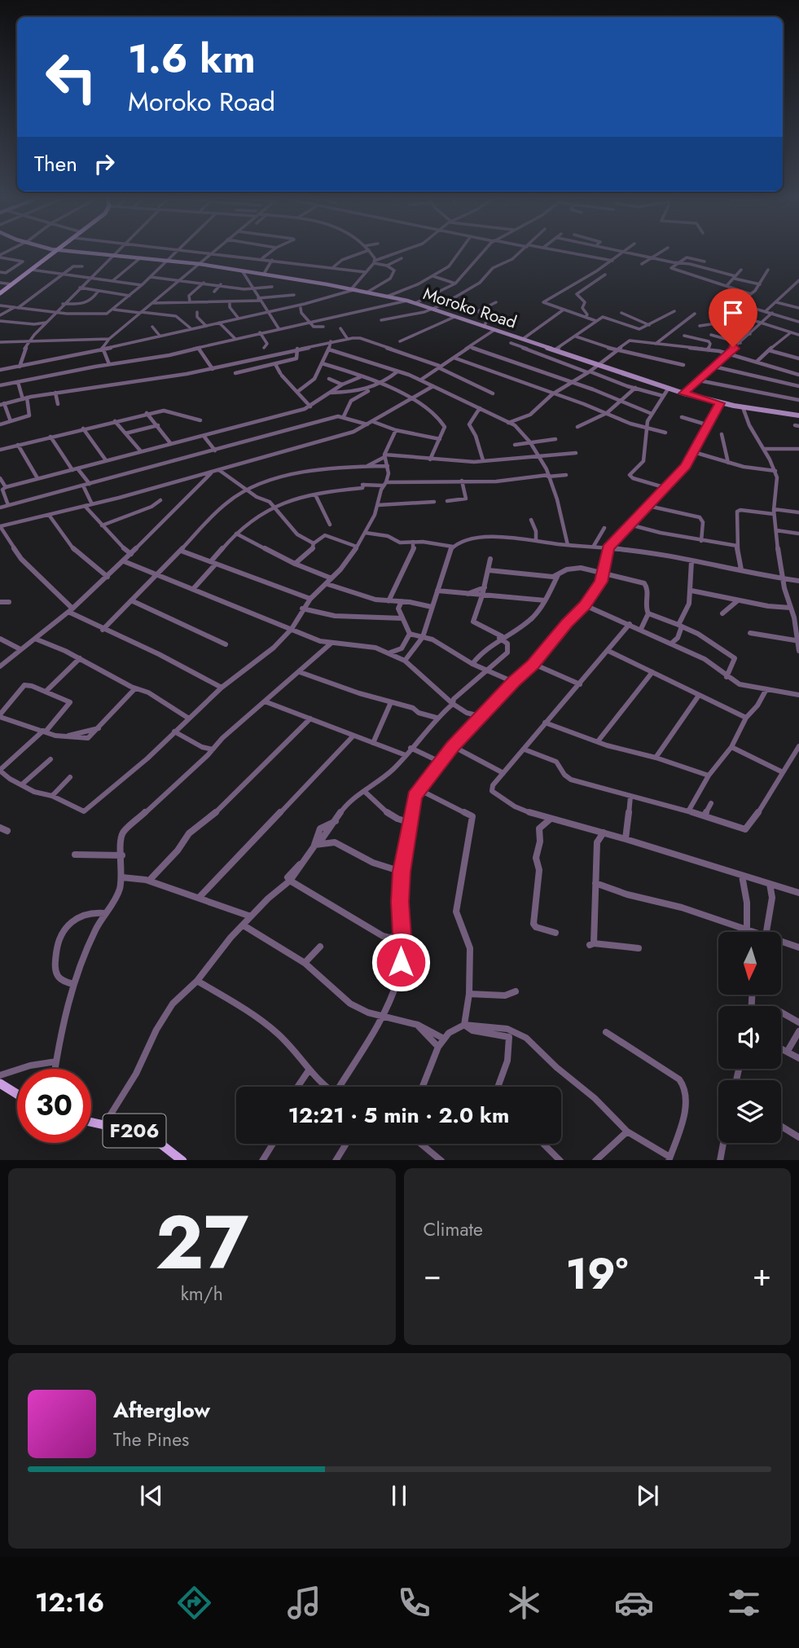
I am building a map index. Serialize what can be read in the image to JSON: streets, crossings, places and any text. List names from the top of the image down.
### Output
{
  "streets": {
    "main road": ["F206"],
    "street": ["Moroko Road"]
  },
  "north": "bottom",
  "page": {
    "turn": ["1.6 km", "Moroko Road"],
    "then": "Then",
    "limit": "30",
    "trip": "12:21 · 5 min · 2.0 km",
    "tile": [
      ["27", "km/h"],
      "Climate"
    ],
    "heat": ["−", "19°", "+"],
    "song": ["Afterglow", "The Pines"],
    "tabs": "12:16"
  }
}
